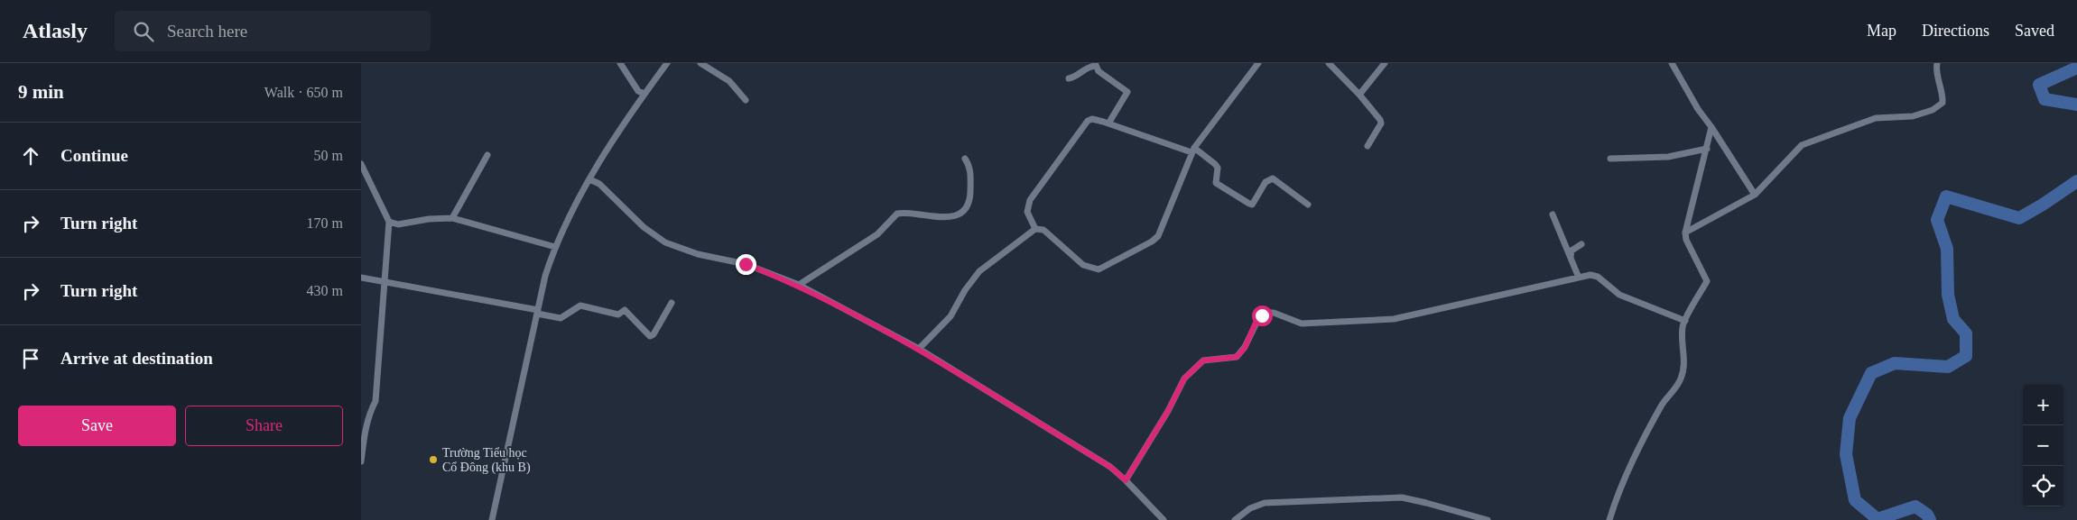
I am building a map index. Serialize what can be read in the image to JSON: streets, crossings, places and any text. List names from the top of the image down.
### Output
{
  "places": ["Trường Tiểu học Cổ Đông (khu B)"],
  "page": {
    "header": "Atlasly",
    "search": "Search here",
    "nav": ["Map", "Directions", "Saved"],
    "heading": ["9 min", "Walk · 650 m"],
    "list": [
      ["Continue", "50 m"],
      ["Turn right", "170 m"],
      ["Turn right", "430 m"],
      "Arrive at destination"
    ],
    "map_buttons": ["+", "−"],
    "buttons": ["Save", "Share"]
  }
}
